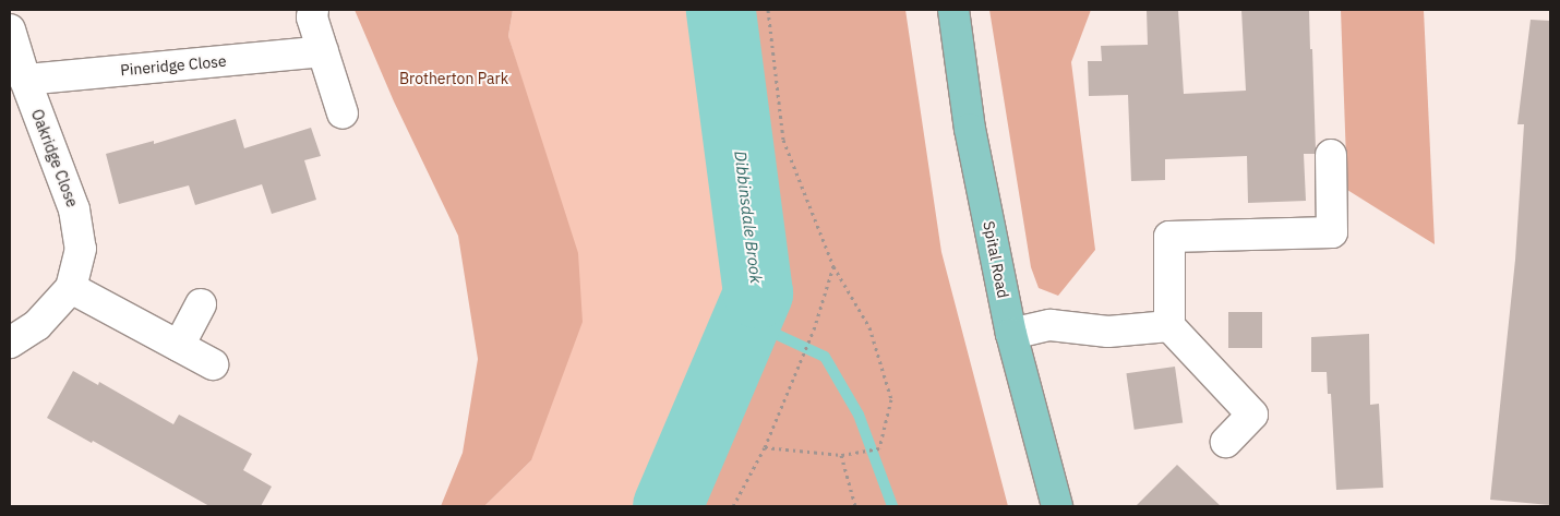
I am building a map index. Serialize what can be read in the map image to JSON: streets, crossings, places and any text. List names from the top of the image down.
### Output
{
  "streets": {
    "main road": ["Spital Road"],
    "street": ["Pineridge Close", "Oakridge Close"]
  },
  "crossings": [
    ["Pineridge Close", "Oakridge Close"]
  ],
  "water": ["Dibbinsdale Brook"],
  "parks": ["Brotherton Park"]
}
